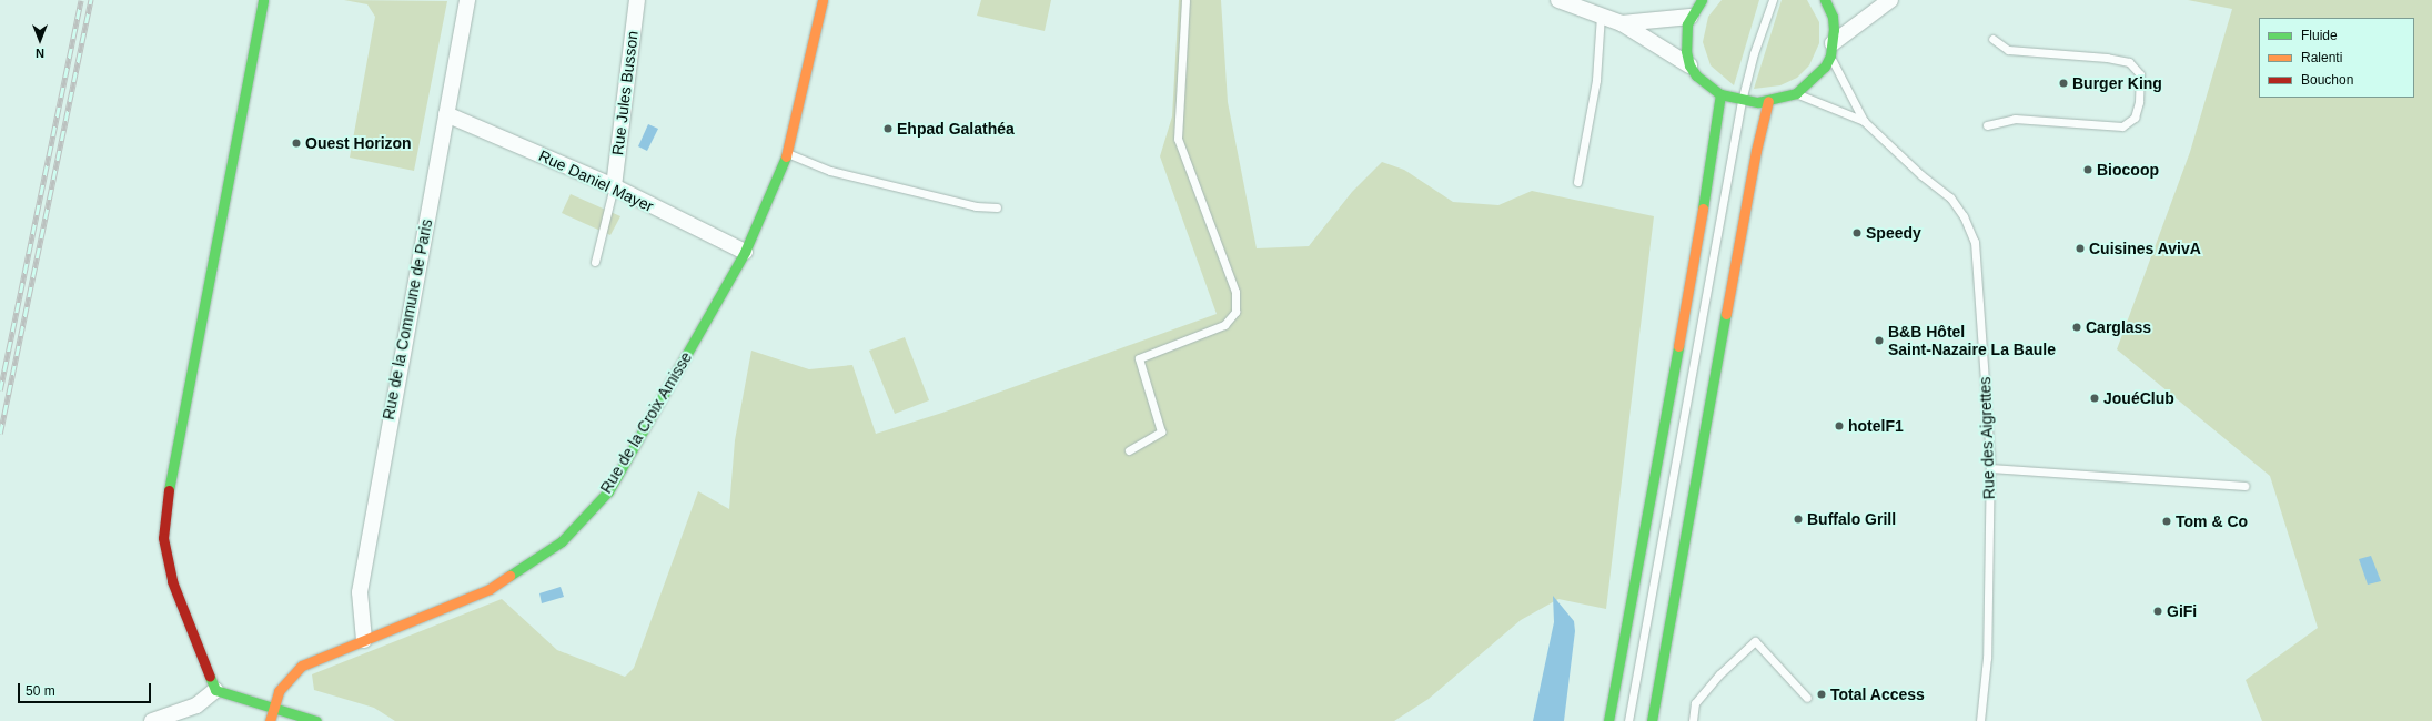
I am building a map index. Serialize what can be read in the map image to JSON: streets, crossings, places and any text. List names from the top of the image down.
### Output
{
  "streets": {
    "street": [
      "Rue Jules Busson",
      "Rue Daniel Mayer",
      "Rue de la Commune de Paris",
      "Rue de la Croix Amisse"
    ],
    "lane": ["Rue des Aigrettes"]
  },
  "crossings": [
    ["Rue Jules Busson", "Rue Daniel Mayer"],
    ["Rue Daniel Mayer", "Rue de la Commune de Paris"],
    ["Rue Daniel Mayer", "Rue de la Croix Amisse"],
    ["Rue de la Commune de Paris", "Rue de la Croix Amisse"]
  ],
  "places": [
    "Burger King",
    "Ehpad Galathéa",
    "Ouest Horizon",
    "Biocoop",
    "Speedy",
    "Cuisines AvivA",
    "Carglass",
    "B&B Hôtel Saint-Nazaire La Baule",
    "JouéClub",
    "hotelF1",
    "Buffalo Grill",
    "Tom & Co",
    "GiFi",
    "Total Access"
  ],
  "legend": ["Fluide", "Ralenti", "Bouchon"],
  "scale_bar": "50 m",
  "north": "bottom"
}
